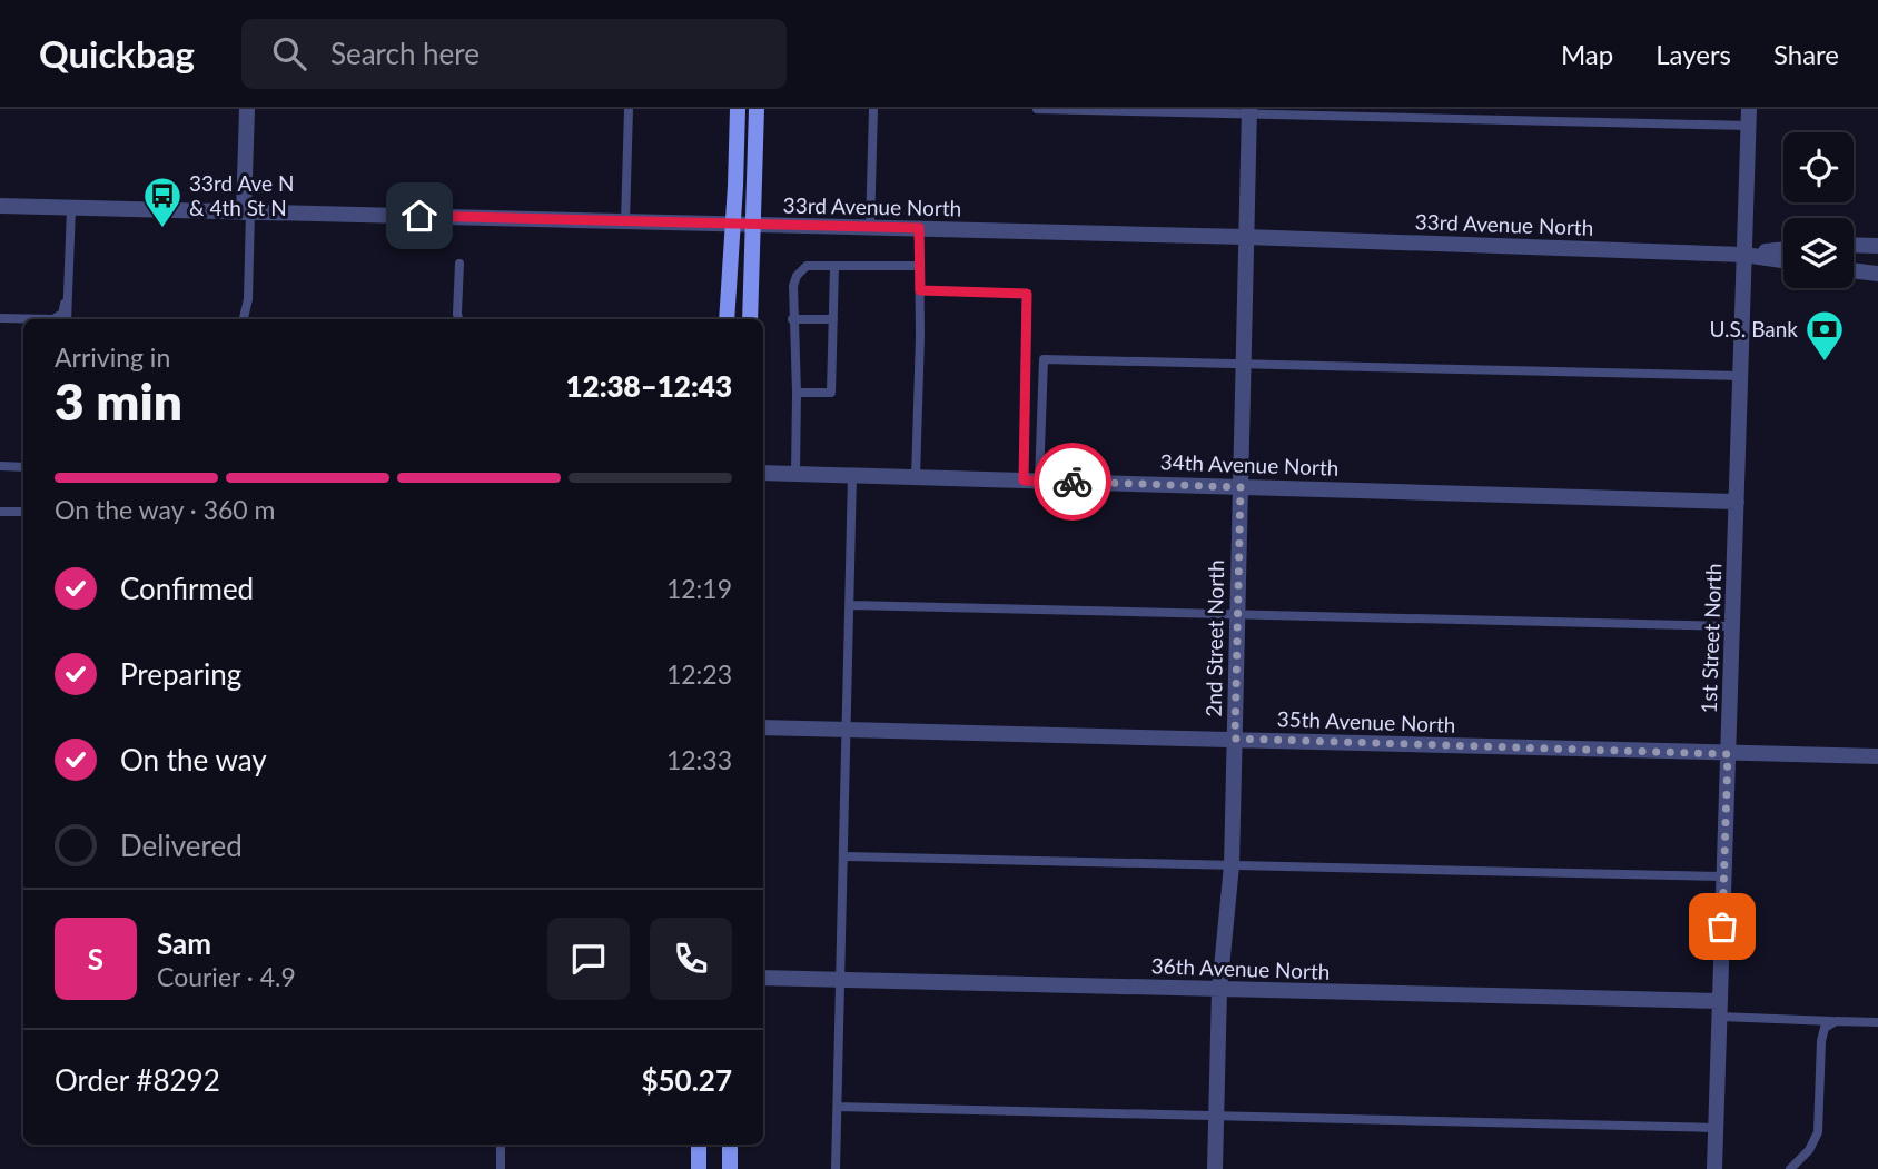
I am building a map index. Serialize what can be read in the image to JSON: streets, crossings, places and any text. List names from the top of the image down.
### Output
{
  "streets": {
    "street": [
      "33rd Avenue North",
      "34th Avenue North",
      "2nd Street North",
      "1st Street North",
      "35th Avenue North",
      "36th Avenue North"
    ]
  },
  "crossings": [
    ["33rd Avenue North", "2nd Street North"],
    ["33rd Avenue North", "1st Street North"],
    ["34th Avenue North", "2nd Street North"],
    ["34th Avenue North", "1st Street North"],
    ["2nd Street North", "35th Avenue North"],
    ["2nd Street North", "36th Avenue North"],
    ["1st Street North", "35th Avenue North"],
    ["1st Street North", "36th Avenue North"]
  ],
  "places": {
    "bus stop": ["33rd Ave N & 4th St N"],
    "bank": ["U.S. Bank"]
  },
  "page": {
    "header": "Quickbag",
    "search": "Search here",
    "nav": ["Map", "Layers", "Share"],
    "heading": ["3 min", "Arriving in", "12:38–12:43"],
    "panel": [
      "Sam",
      "Courier · 4.9",
      "Order #8292",
      "$50.27"
    ],
    "bar": "On the way · 360 m",
    "list": [
      ["Confirmed", "12:19"],
      ["Preparing", "12:23"],
      ["On the way", "12:33"],
      "Delivered"
    ],
    "round": "S"
  }
}
